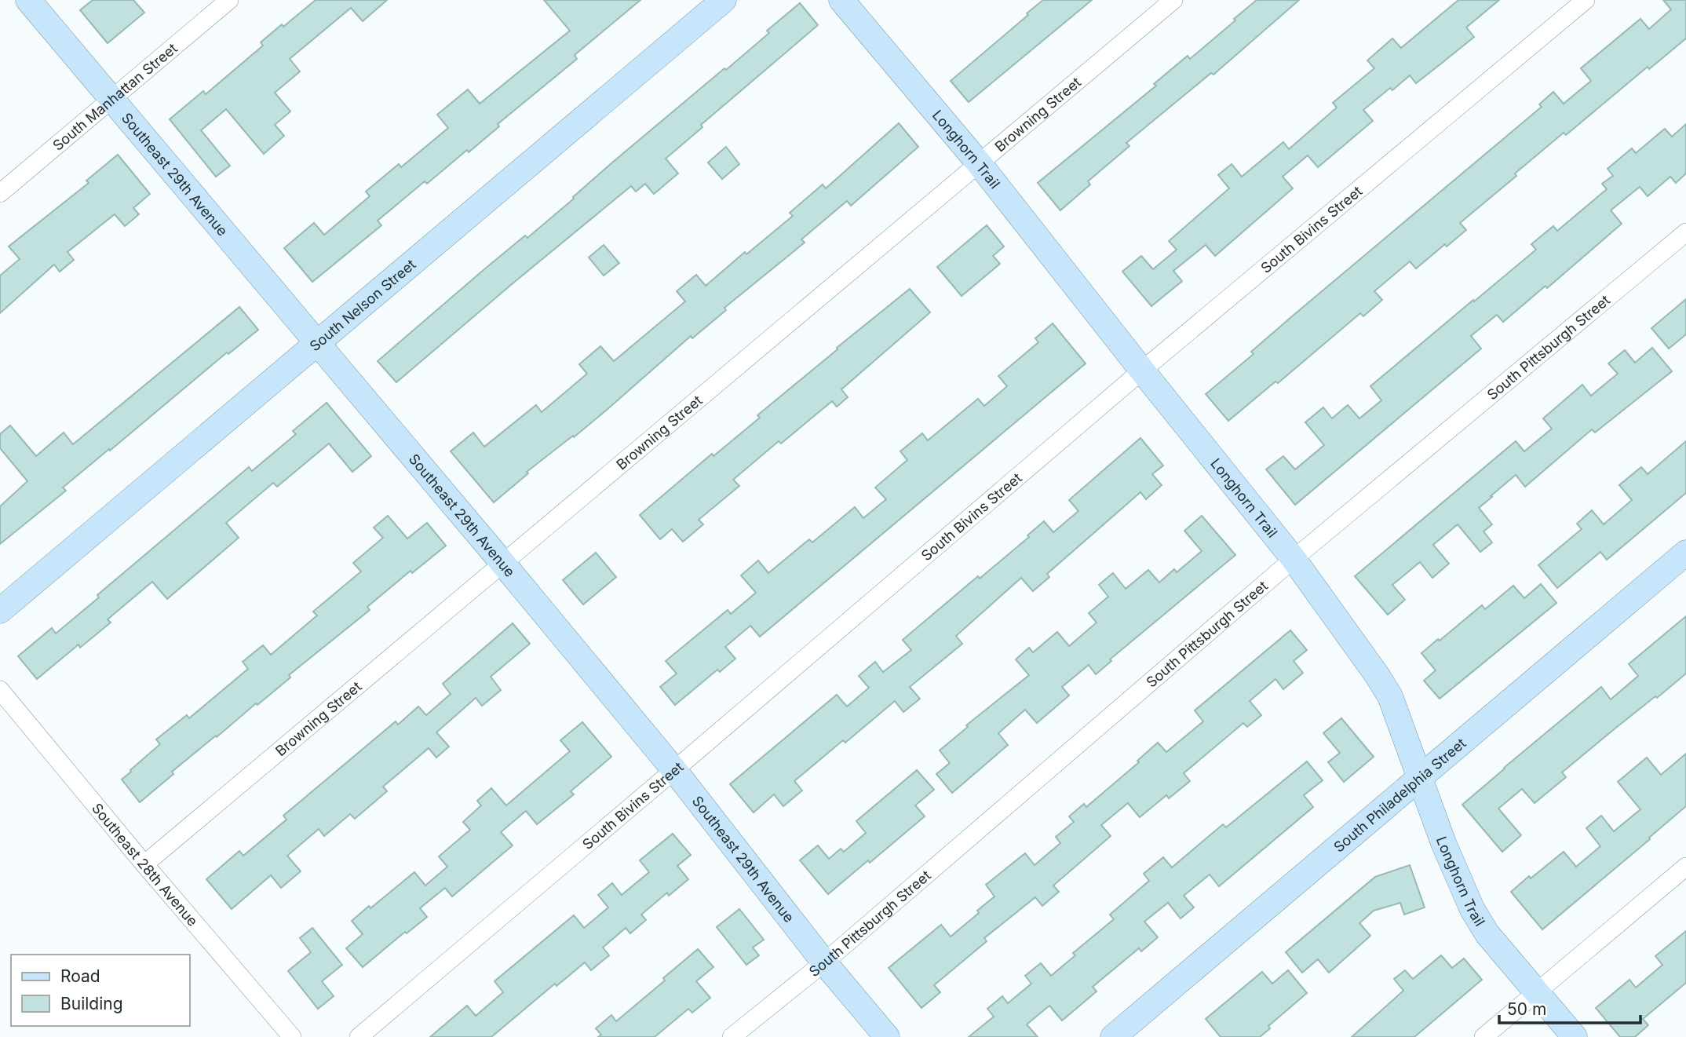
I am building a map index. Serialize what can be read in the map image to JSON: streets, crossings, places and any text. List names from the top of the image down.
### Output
{
  "streets": {
    "street": [
      "South Manhattan Street",
      "Browning Street",
      "Longhorn Trail",
      "Southeast 29th Avenue",
      "South Bivins Street",
      "South Nelson Street",
      "South Pittsburgh Street",
      "South Philadelphia Street",
      "Southeast 28th Avenue"
    ]
  },
  "crossings": [
    ["South Manhattan Street", "Southeast 29th Avenue"],
    ["Browning Street", "Longhorn Trail"],
    ["Browning Street", "Southeast 29th Avenue"],
    ["Browning Street", "Southeast 28th Avenue"],
    ["Longhorn Trail", "South Bivins Street"],
    ["Longhorn Trail", "South Pittsburgh Street"],
    ["Longhorn Trail", "South Philadelphia Street"],
    ["Southeast 29th Avenue", "South Bivins Street"],
    ["Southeast 29th Avenue", "South Nelson Street"],
    ["Southeast 29th Avenue", "South Pittsburgh Street"]
  ],
  "legend": ["Road", "Building"],
  "scale_bar": "50 m"
}
